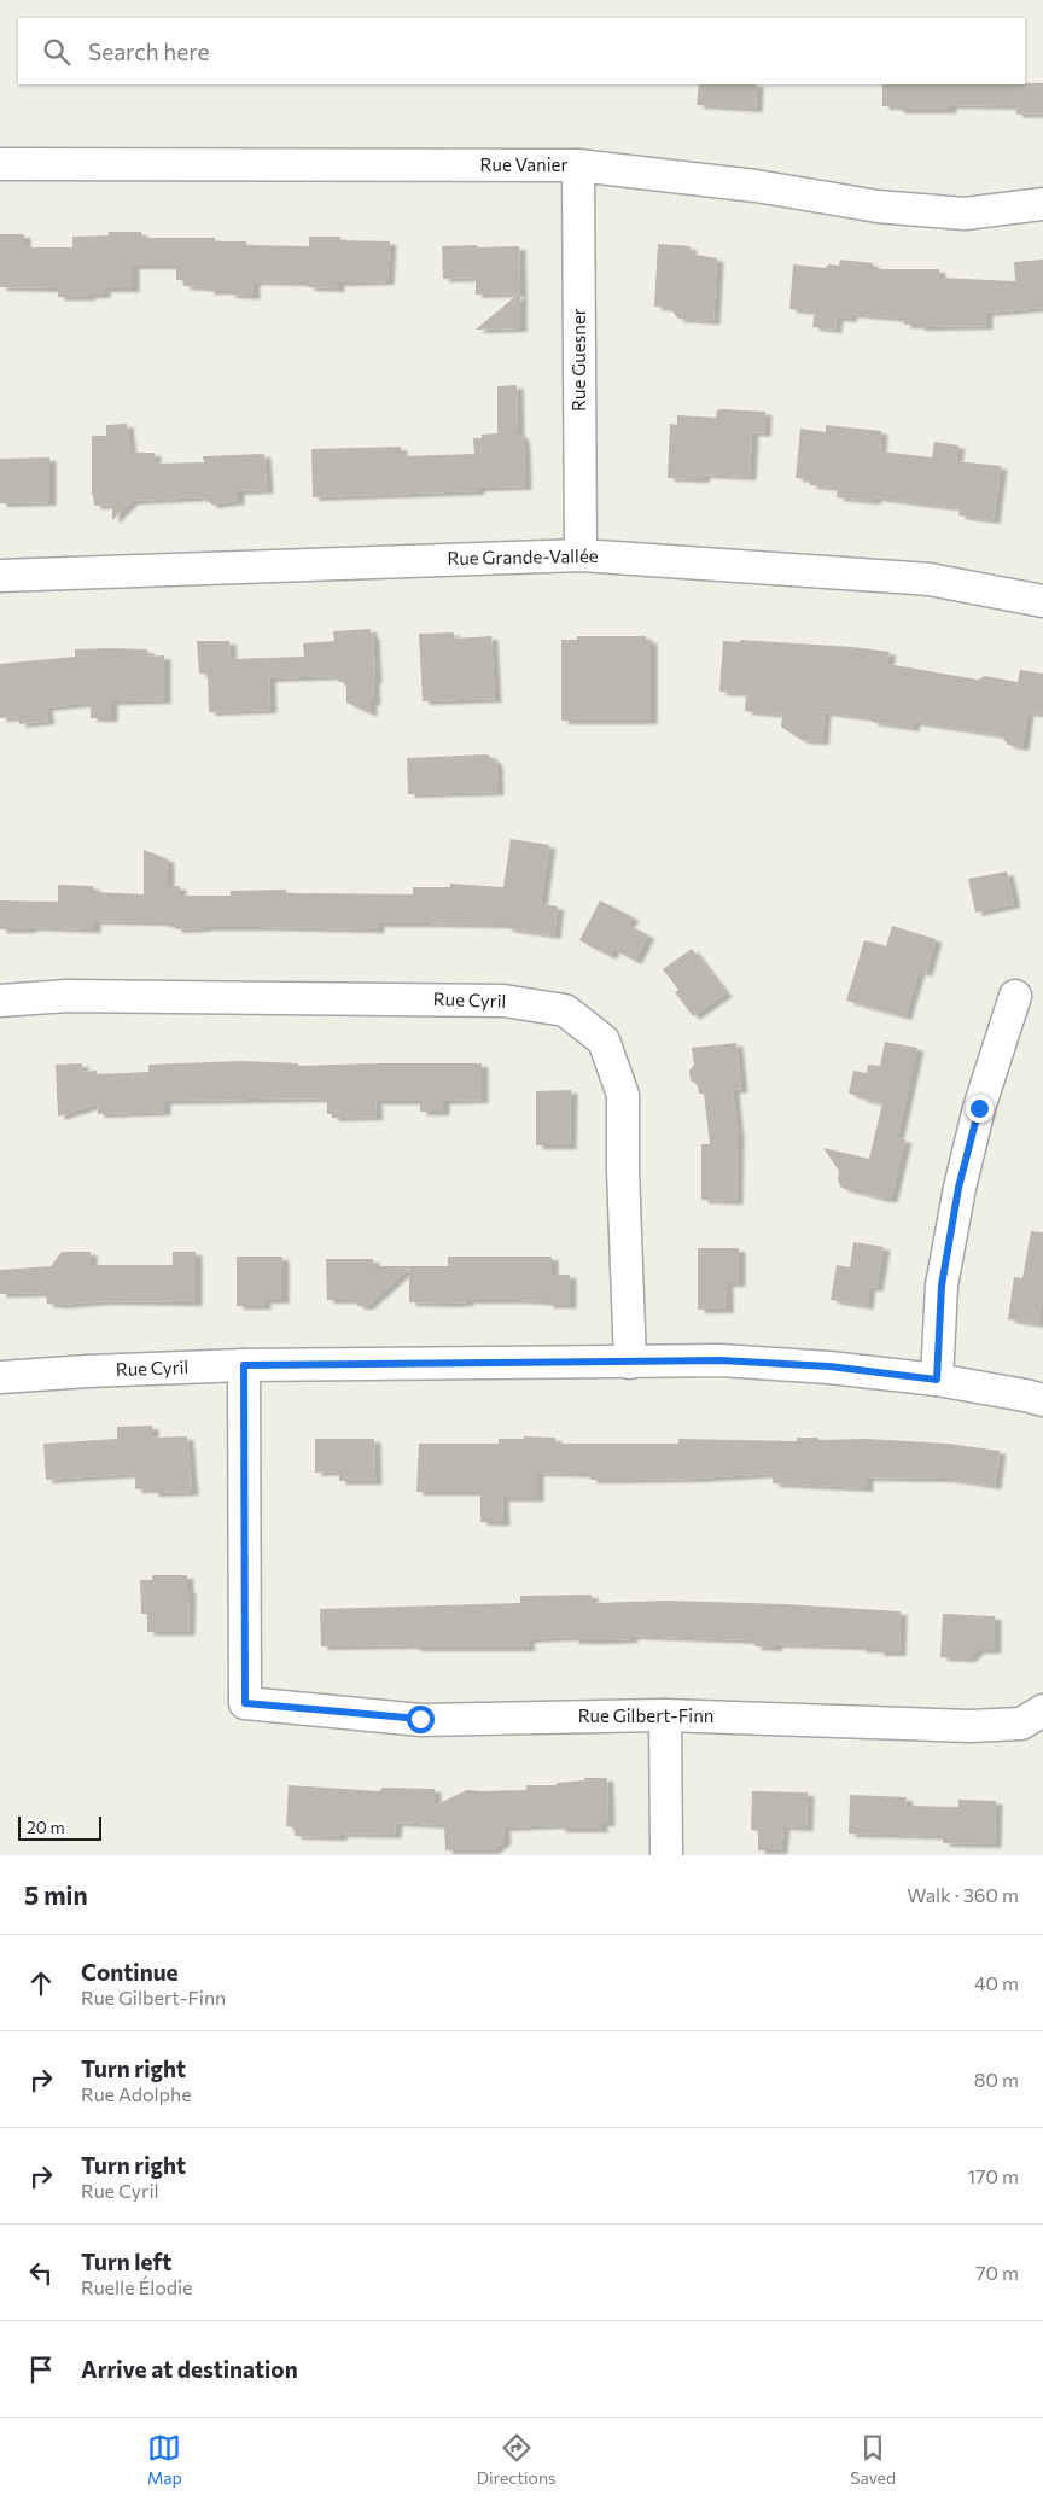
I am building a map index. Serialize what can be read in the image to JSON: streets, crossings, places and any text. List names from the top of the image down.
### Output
{
  "streets": {
    "street": [
      "Rue Vanier",
      "Rue Guesner",
      "Rue Grande-Vallée",
      "Rue Cyril",
      "Rue Gilbert-Finn"
    ]
  },
  "crossings": [
    ["Rue Vanier", "Rue Guesner"],
    ["Rue Guesner", "Rue Grande-Vallée"],
    ["Rue Cyril", "Rue Gilbert-Finn"]
  ],
  "scale_bar": "20 m",
  "page": {
    "search": "Search here",
    "scale": "20 m",
    "heading": ["5 min", "Walk · 360 m"],
    "list": [
      ["Continue", "Rue Gilbert-Finn", "40 m"],
      ["Turn right", "Rue Adolphe", "80 m"],
      ["Turn right", "Rue Cyril", "170 m"],
      ["Turn left", "Ruelle Élodie", "70 m"],
      "Arrive at destination"
    ],
    "nav": ["Map", "Directions", "Saved"]
  }
}
